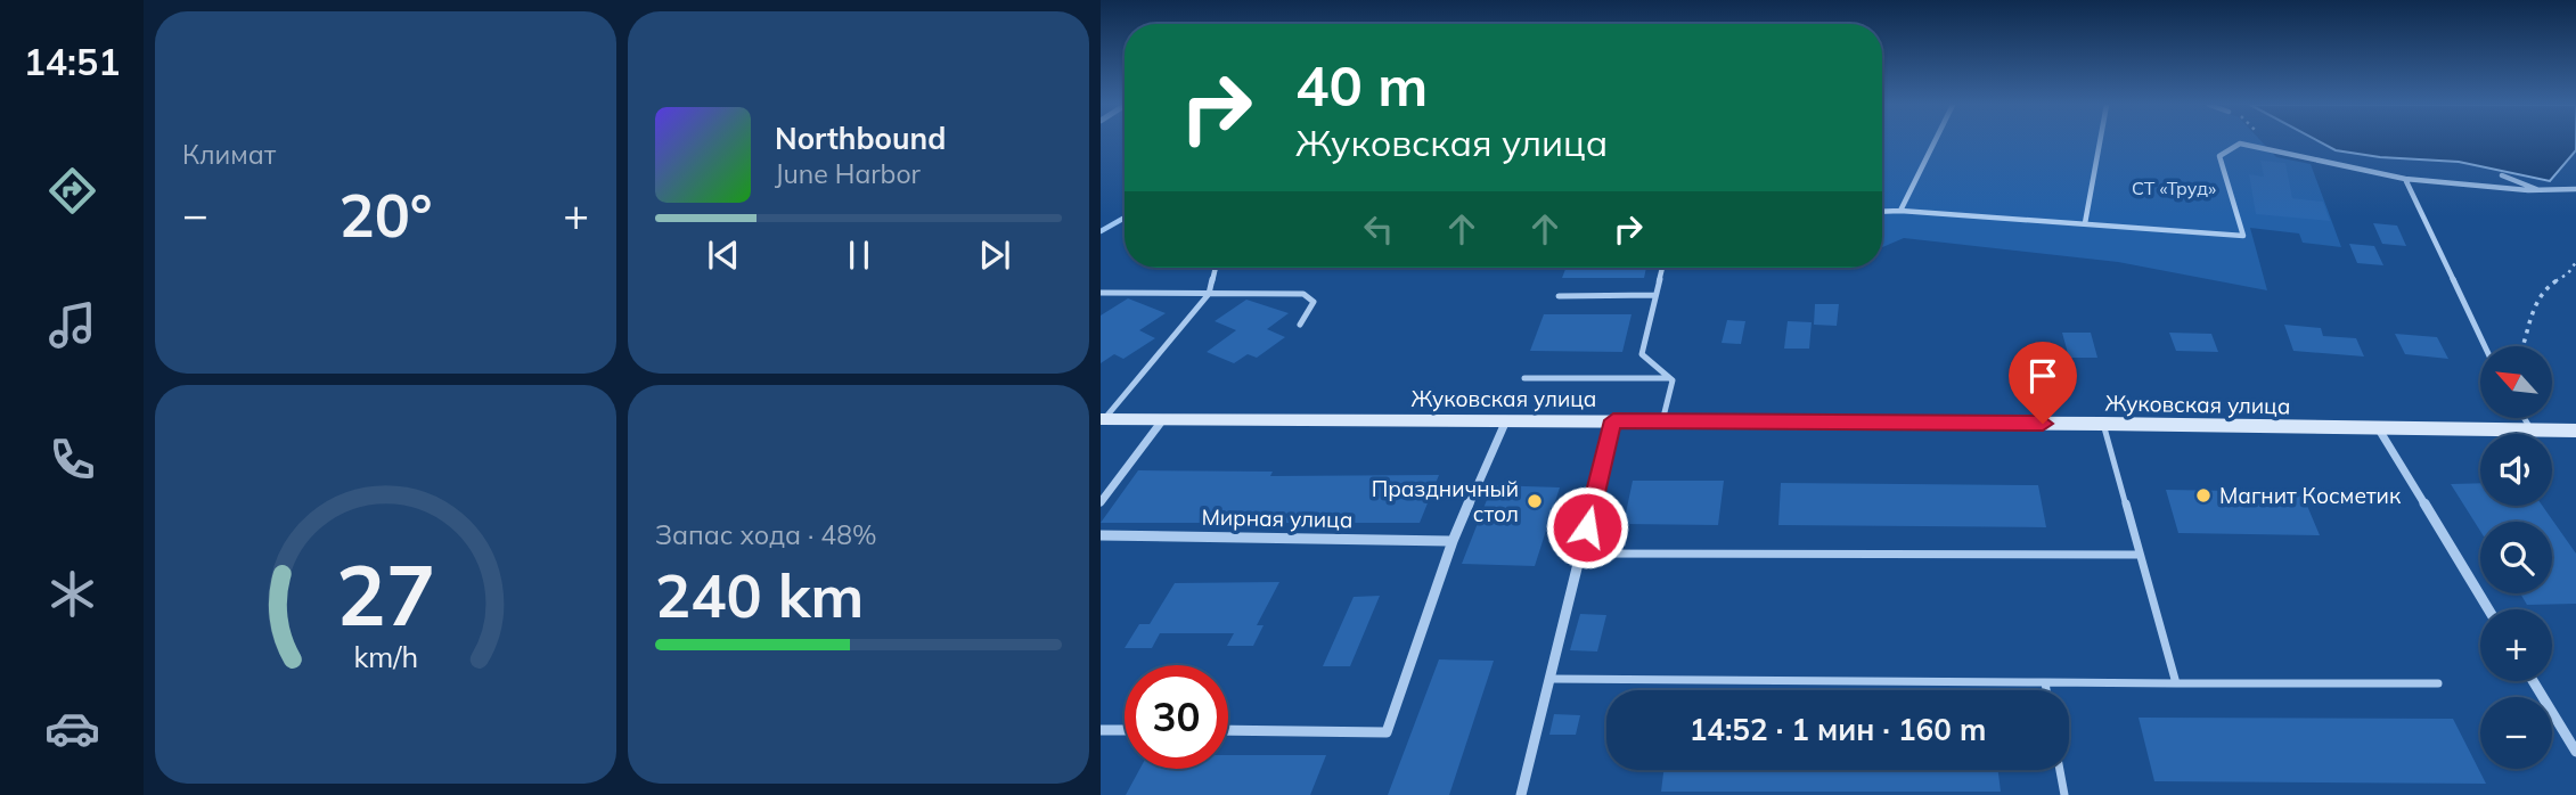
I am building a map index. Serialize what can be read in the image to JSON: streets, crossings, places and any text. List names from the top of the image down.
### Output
{
  "streets": {
    "main road": ["Жуковская улица"],
    "street": ["Мирная улица"]
  },
  "parks": ["СТ «Труд»"],
  "places": ["Магнит Косметик", "Праздничный стол"],
  "north": "top left",
  "page": {
    "tabs": "14:51",
    "tile": [
      "Климат",
      ["Запас хода · 48%", "240 km"]
    ],
    "turn": ["40 m", "Жуковская улица"],
    "song": ["Northbound", "June Harbor"],
    "heat": ["−", "20°", "+"],
    "map_buttons": ["+", "−"],
    "limit": "30",
    "trip": "14:52 · 1 мин · 160 m",
    "gauge": ["27", "km/h"]
  }
}
